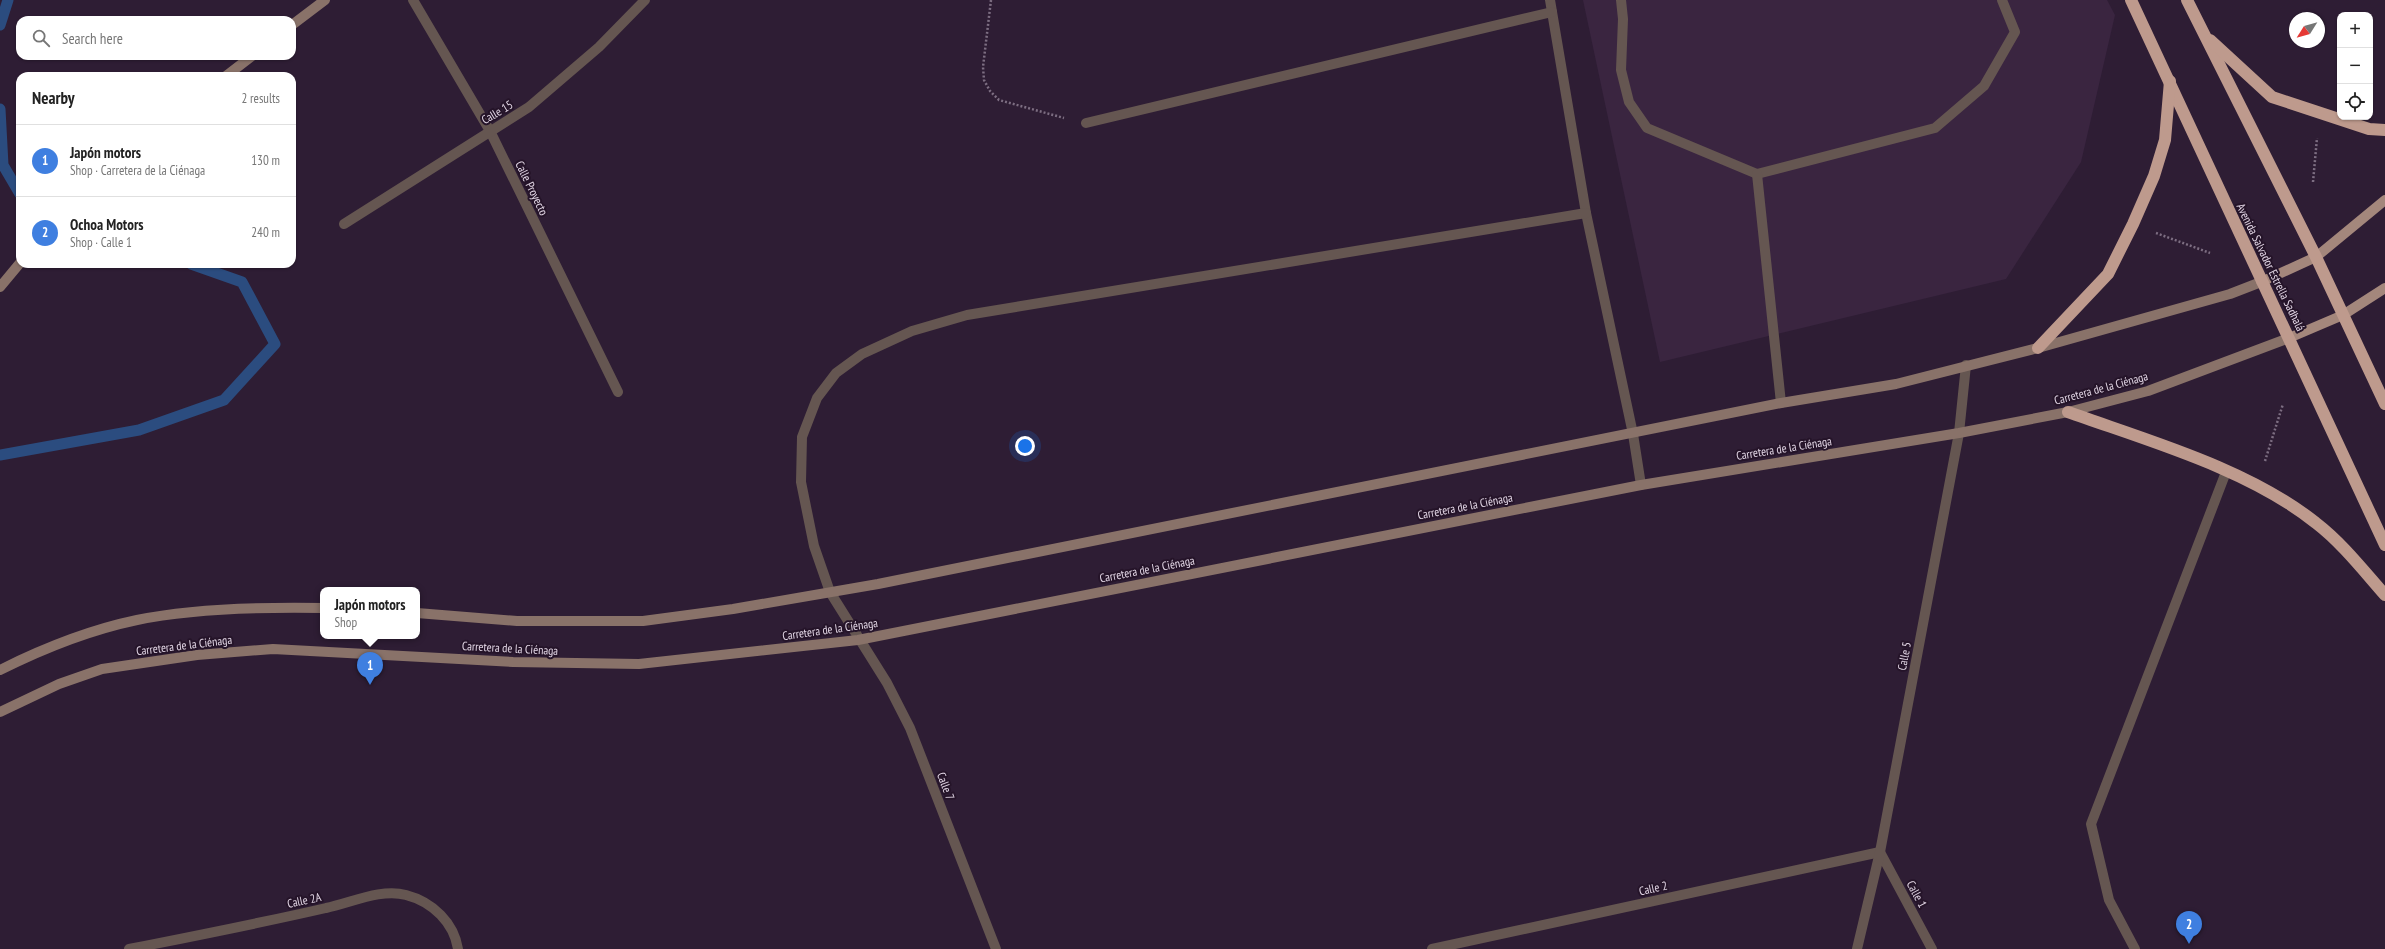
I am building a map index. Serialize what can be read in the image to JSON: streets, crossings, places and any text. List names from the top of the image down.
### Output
{
  "streets": {
    "highway": ["Avenida Salvador Estrella Sadhalá"],
    "street": [
      "Calle 15",
      "Calle Proyecto",
      "Carretera de la Ciénaga",
      "Calle 5",
      "Calle 7",
      "Calle 2",
      "Calle 1",
      "Calle 2A"
    ]
  },
  "crossings": [
    ["Calle 15", "Calle Proyecto"],
    ["Avenida Salvador Estrella Sadhalá", "Carretera de la Ciénaga"],
    ["Carretera de la Ciénaga", "Calle 5"],
    ["Carretera de la Ciénaga", "Calle 7"],
    ["Calle 5", "Calle 2"],
    ["Calle 5", "Calle 1"],
    ["Calle 2", "Calle 1"]
  ],
  "north": "bottom left",
  "page": {
    "map_buttons": ["+", "−"],
    "search": "Search here",
    "heading": ["Nearby", "2 results"],
    "list": [
      {
        "mark": "1",
        "name": "Japón motors",
        "note": "Shop · Carretera de la Ciénaga",
        "value": "130 m"
      },
      {
        "mark": "2",
        "name": "Ochoa Motors",
        "note": "Shop · Calle 1",
        "value": "240 m"
      }
    ],
    "popup": ["Japón motors", "Shop"],
    "pins": ["1", "2"]
  }
}
